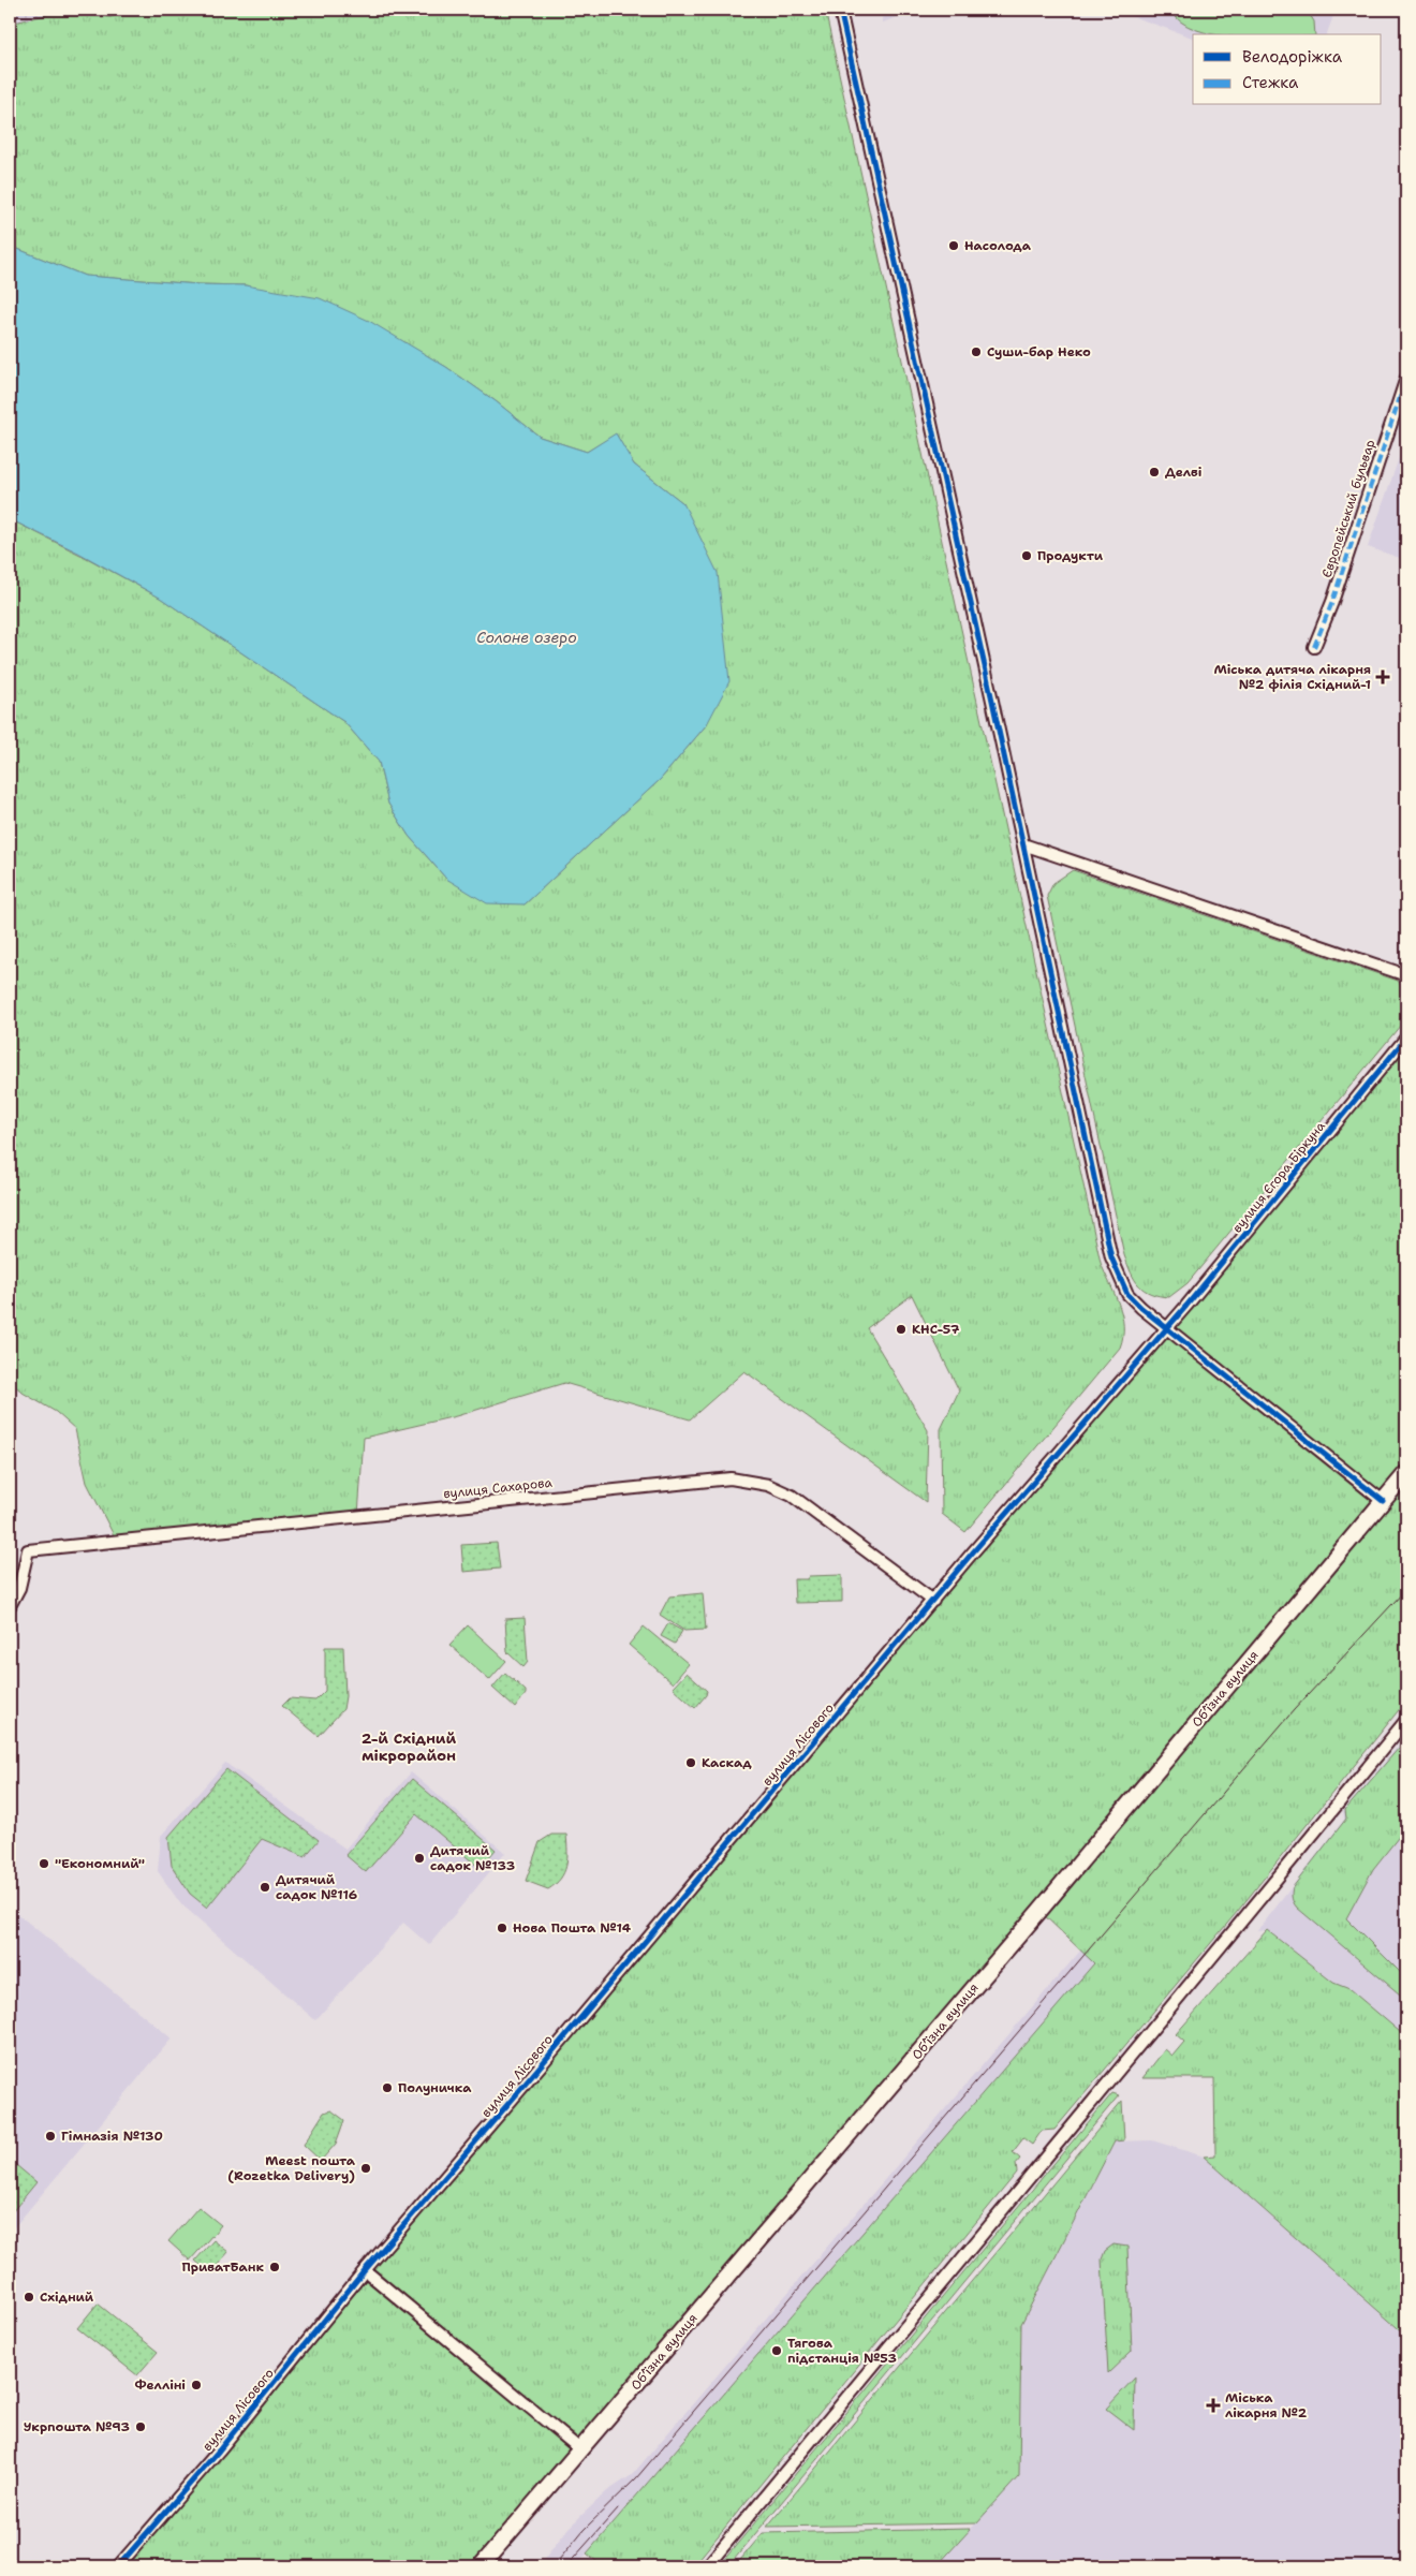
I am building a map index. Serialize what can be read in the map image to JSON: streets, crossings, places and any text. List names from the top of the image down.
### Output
{
  "streets": {
    "main road": ["Обʼїзна вулиця"],
    "street": [
      "Європейський бульвар",
      "вулиця Єгора Біркуна",
      "вулиця Сахарова",
      "вулиця Лісового"
    ]
  },
  "crossings": [
    ["вулиця Єгора Біркуна", "вулиця Сахарова"],
    ["вулиця Єгора Біркуна", "вулиця Лісового"],
    ["вулиця Сахарова", "вулиця Лісового"]
  ],
  "districts": ["2-й Східний мікрорайон"],
  "water": ["Солоне озеро"],
  "places": {
    "other": [
      "Насолода",
      "Суши-бар Неко",
      "Делві",
      "Продукти",
      "КНС-57",
      "Каскад",
      "Дитячий садок №133",
      "\"Економний\"",
      "Дитячий садок №116",
      "Нова Пошта №14",
      "Полуничка",
      "Гімназія №130",
      "Meest пошта (Rozetka Delivery)",
      "ПриватБанк",
      "Східний",
      "Тягова підстанція №53",
      "Фелліні",
      "Укрпошта №93"
    ],
    "health": ["Міська дитяча лікарня №2 філія Східний-1", "Міська лікарня №2"]
  },
  "legend": ["Велодоріжка", "Стежка"]
}
